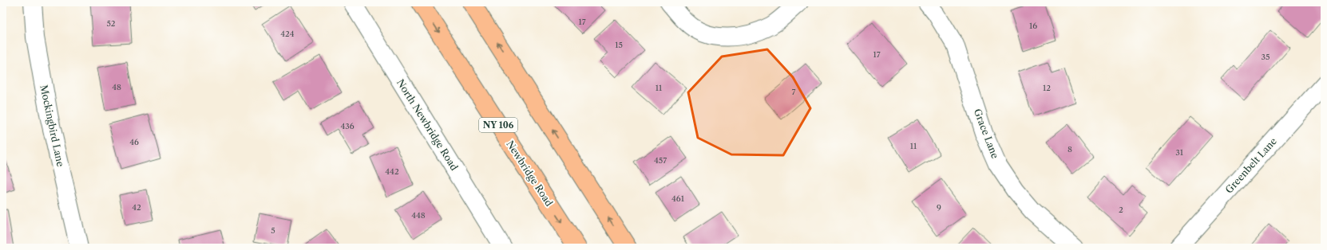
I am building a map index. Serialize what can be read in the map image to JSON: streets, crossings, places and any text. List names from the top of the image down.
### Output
{
  "streets": {
    "main road": ["NY 106", "Newbridge Road"],
    "street": [
      "North Newbridge Road",
      "Mockingbird Lane",
      "Grace Lane",
      "Greenbelt Lane"
    ]
  },
  "house_numbers": [
    "17",
    "52",
    "16",
    "424",
    "15",
    "17",
    "35",
    "48",
    "11",
    "12",
    "7",
    "436",
    "46",
    "11",
    "8",
    "31",
    "457",
    "442",
    "461",
    "42",
    "9",
    "2",
    "448",
    "5"
  ]
}
